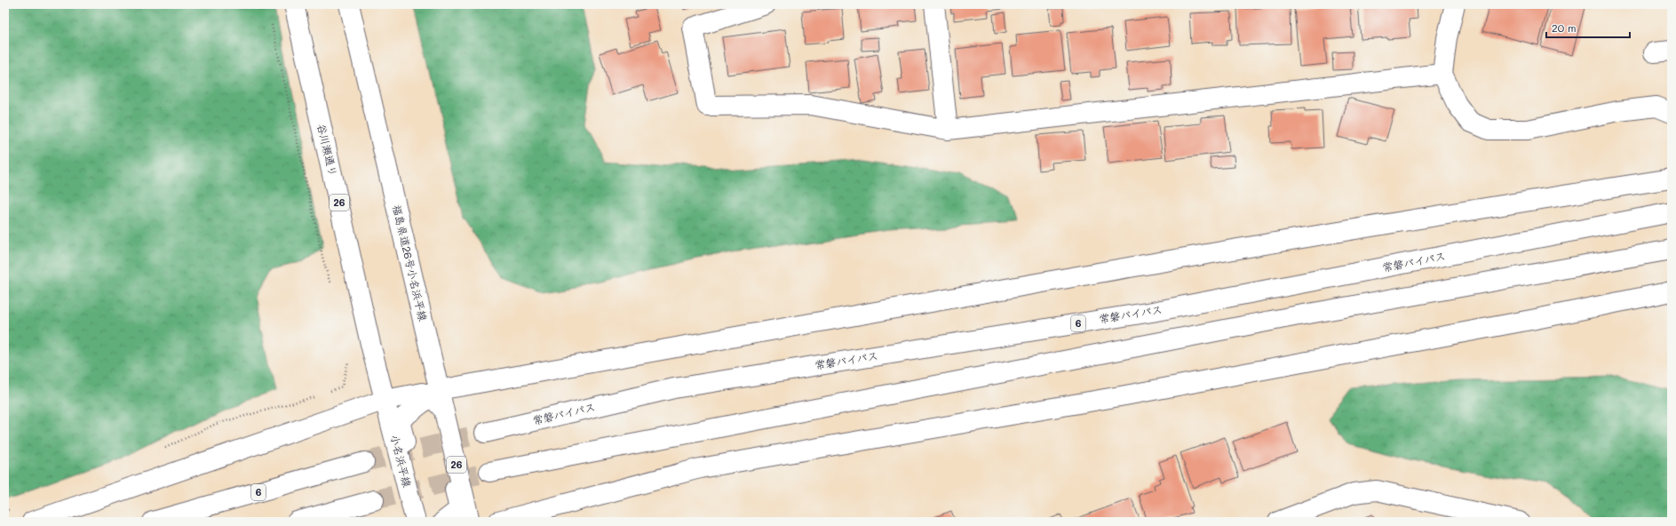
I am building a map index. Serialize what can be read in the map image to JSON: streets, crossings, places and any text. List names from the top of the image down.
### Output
{
  "streets": {
    "main road": [
      "谷川瀬通り",
      "26",
      "常磐バイパス",
      "福島県道26号小名浜平線",
      "6",
      "小名浜平線"
    ]
  },
  "crossings": [
    ["谷川瀬通り", "小名浜平線"]
  ],
  "scale_bar": "20 m"
}
